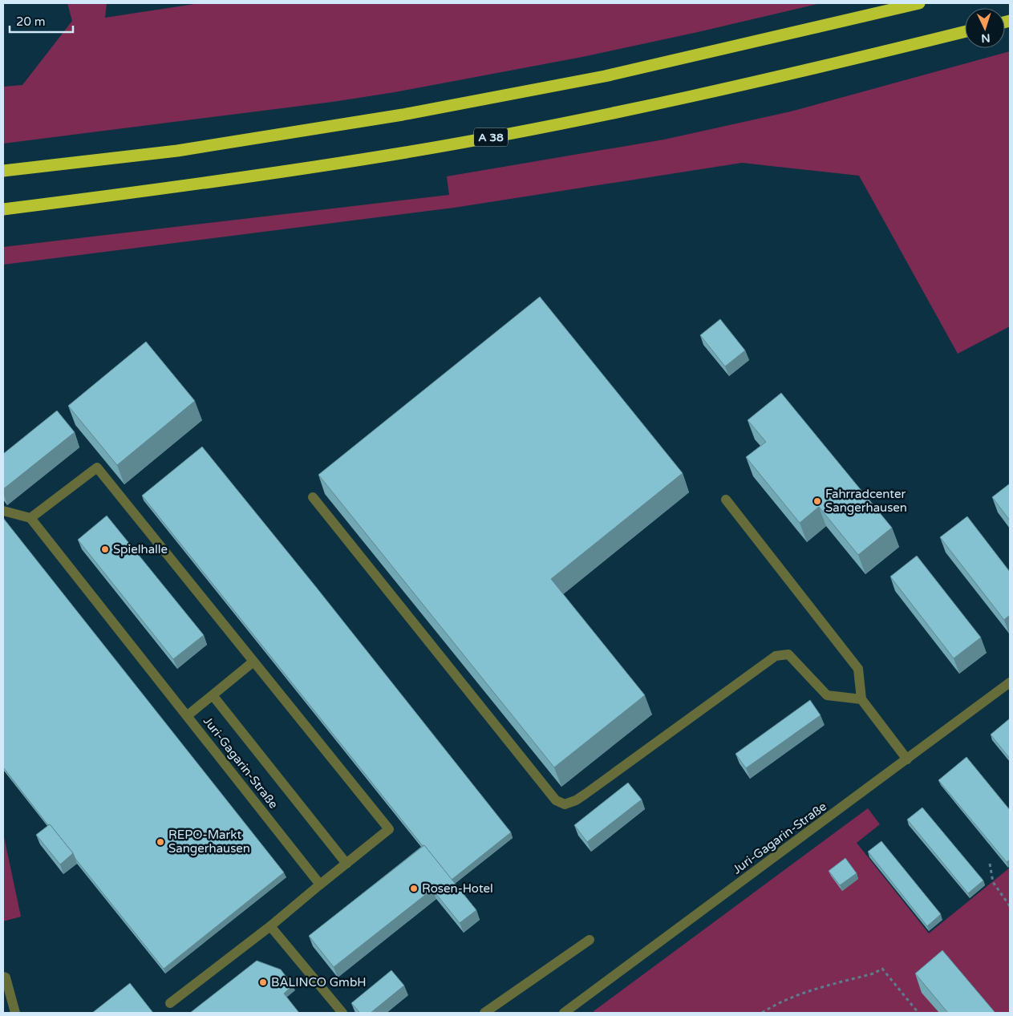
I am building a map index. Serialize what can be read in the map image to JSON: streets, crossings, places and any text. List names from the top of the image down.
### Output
{
  "streets": {
    "highway": ["A 38"],
    "street": ["Juri-Gagarin-Straße"]
  },
  "places": [
    "Fahrradcenter Sangerhausen",
    "Spielhalle",
    "REPO-Markt Sangerhausen",
    "Rosen-Hotel",
    "BALINCO GmbH"
  ],
  "scale_bar": "20 m",
  "north": "bottom"
}
